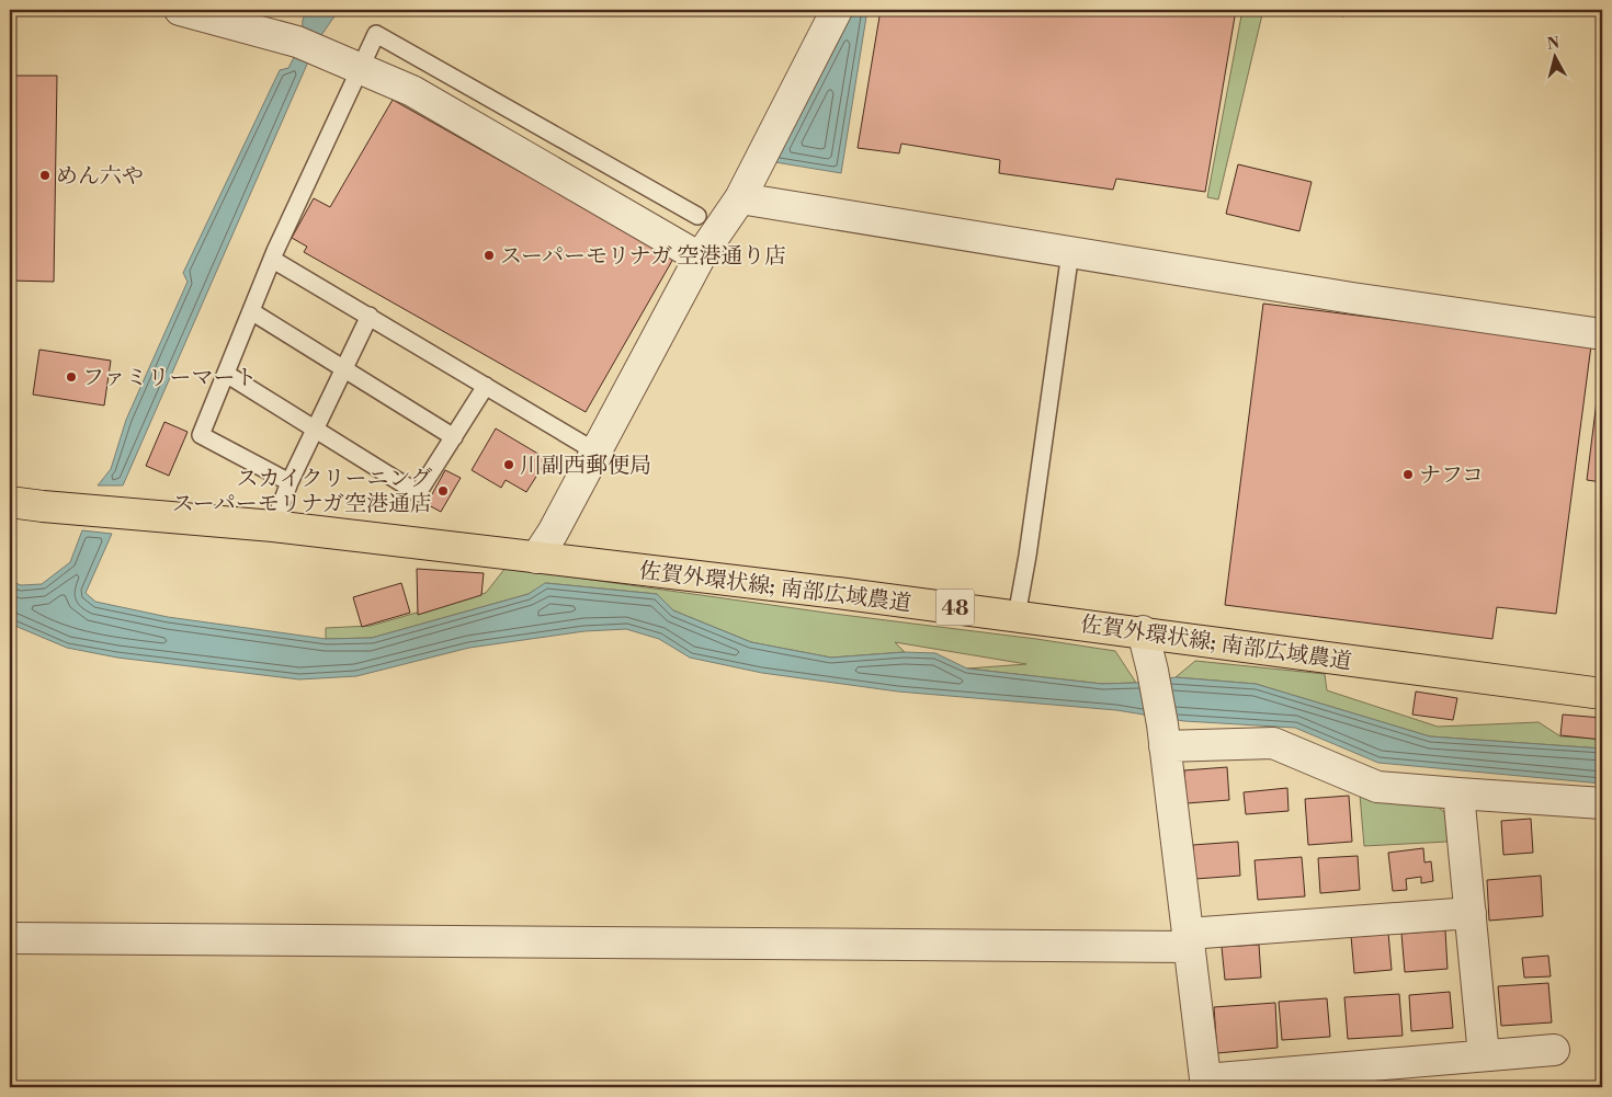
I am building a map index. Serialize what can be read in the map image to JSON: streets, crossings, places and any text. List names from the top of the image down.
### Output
{
  "streets": {
    "main road": ["佐賀外環状線; 南部広域農道", "48"]
  },
  "crossings": [
    ["佐賀外環状線; 南部広域農道", "48"]
  ],
  "places": [
    "めん六や",
    "スーパーモリナガ 空港通り店",
    "ファミリーマート",
    "川副西郵便局",
    "ナフコ",
    "スカイクリーニング スーパーモリナガ空港通店"
  ],
  "north": "top"
}
